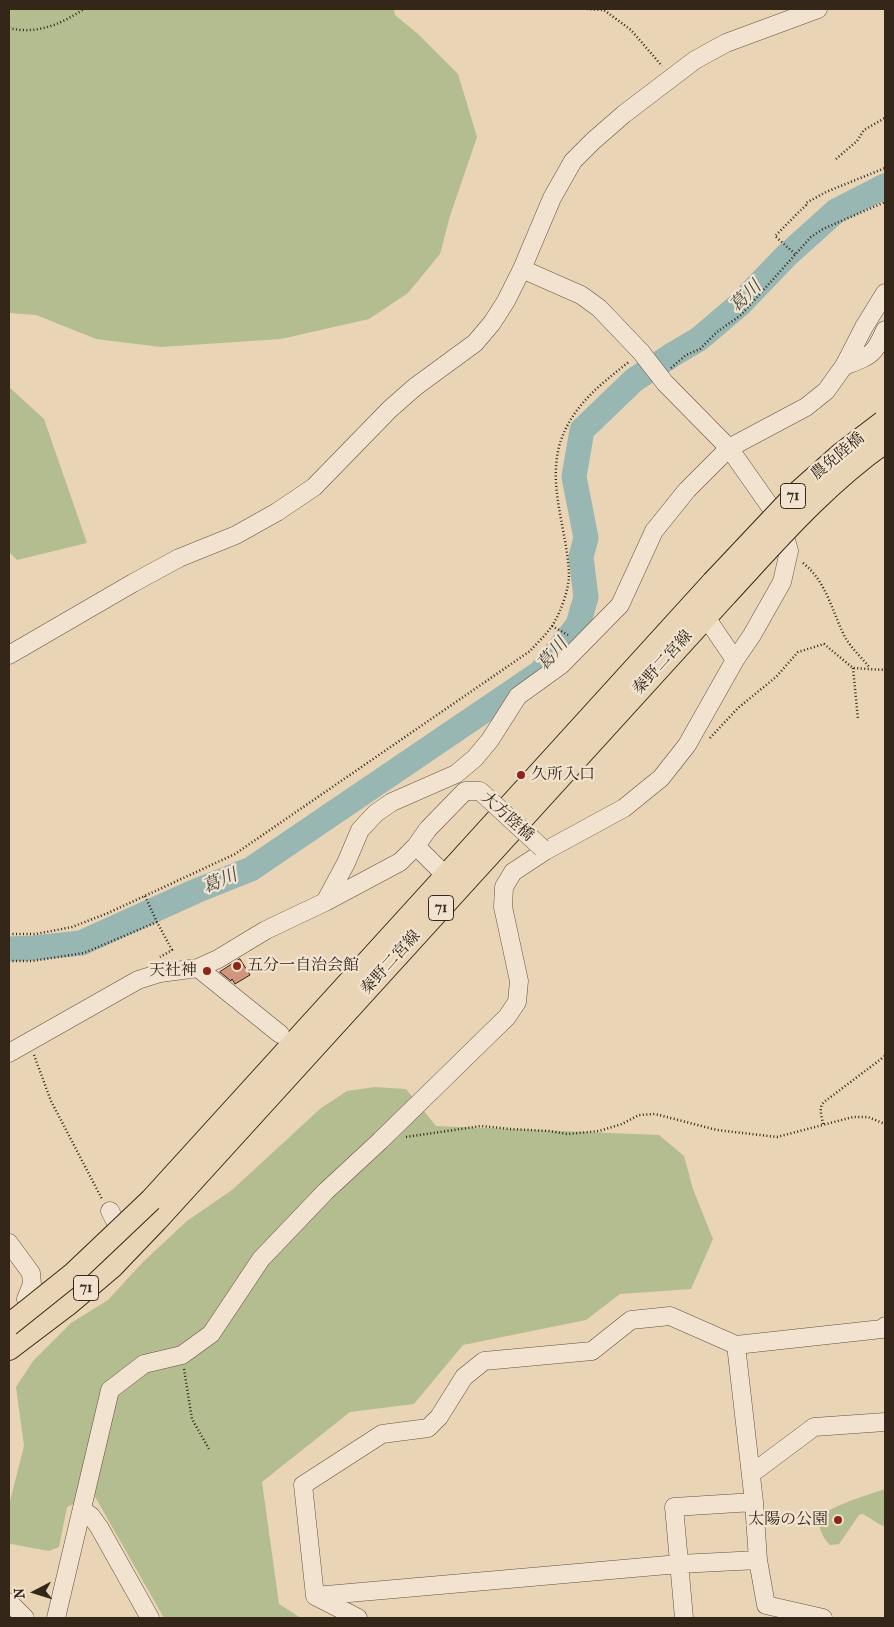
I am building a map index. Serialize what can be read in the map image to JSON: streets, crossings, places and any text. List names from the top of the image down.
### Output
{
  "streets": {
    "main road": ["農免陸橋", "71", "秦野二宮線"],
    "street": ["大方陸橋"]
  },
  "crossings": [
    ["農免陸橋", "秦野二宮線"],
    ["71", "秦野二宮線"]
  ],
  "water": ["葛川"],
  "places": [
    "久所入口",
    "五分一自治会館",
    "天社神",
    "太陽の公園"
  ],
  "north": "left"
}
